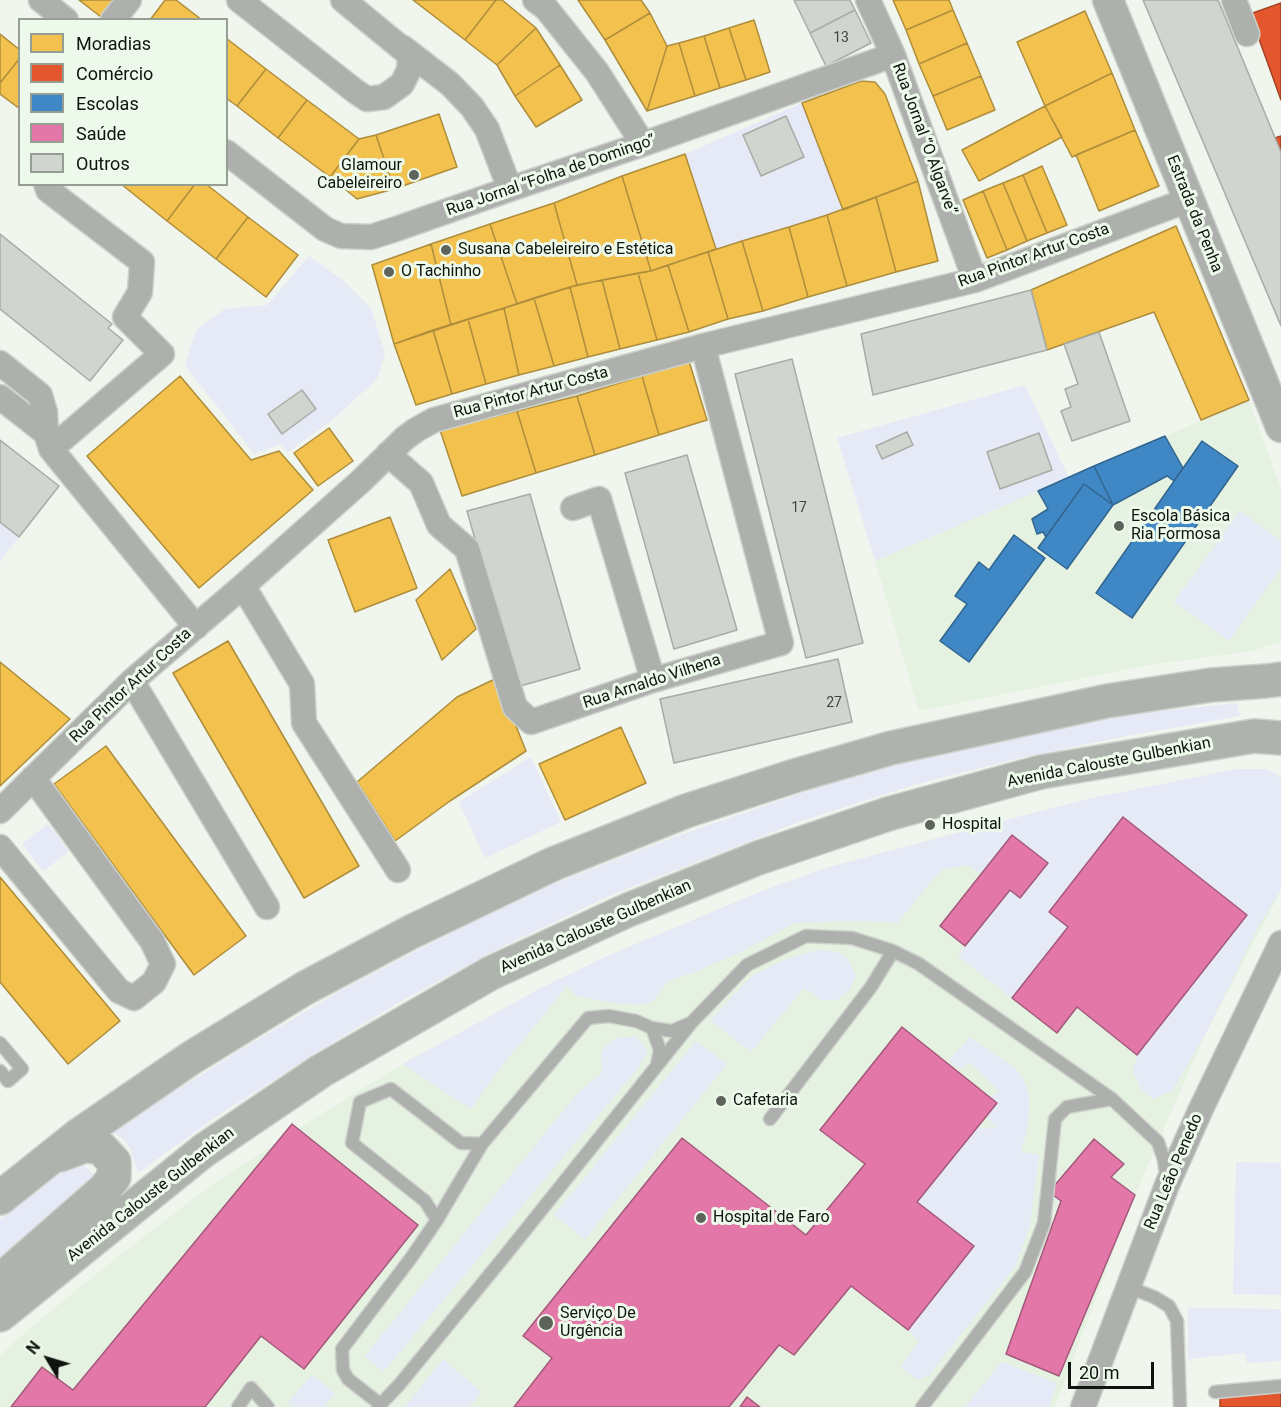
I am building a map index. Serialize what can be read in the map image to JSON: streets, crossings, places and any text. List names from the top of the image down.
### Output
{
  "streets": {
    "main road": ["Avenida Calouste Gulbenkian"],
    "street": [
      "Rua Jornal “O Algarve”",
      "Rua Jornal “Folha de Domingo”",
      "Estrada da Penha",
      "Rua Pintor Artur Costa",
      "Rua Arnaldo Vilhena",
      "Rua Leão Penedo"
    ]
  },
  "crossings": [
    ["Rua Jornal “O Algarve”", "Rua Jornal “Folha de Domingo”"],
    ["Rua Jornal “O Algarve”", "Rua Pintor Artur Costa"],
    ["Estrada da Penha", "Rua Pintor Artur Costa"],
    ["Rua Pintor Artur Costa", "Rua Arnaldo Vilhena"]
  ],
  "places": [
    "Glamour Cabeleireiro",
    "Susana Cabeleireiro e Estética",
    "O Tachinho",
    "Escola Básica Ria Formosa",
    "Hospital",
    "Cafetaria",
    "Hospital de Faro",
    "Serviço De Urgência"
  ],
  "house_numbers": ["13", "17", "27"],
  "legend": [
    "Moradias",
    "Comércio",
    "Escolas",
    "Saúde",
    "Outros"
  ],
  "scale_bar": "20 m",
  "north": "top left"
}
